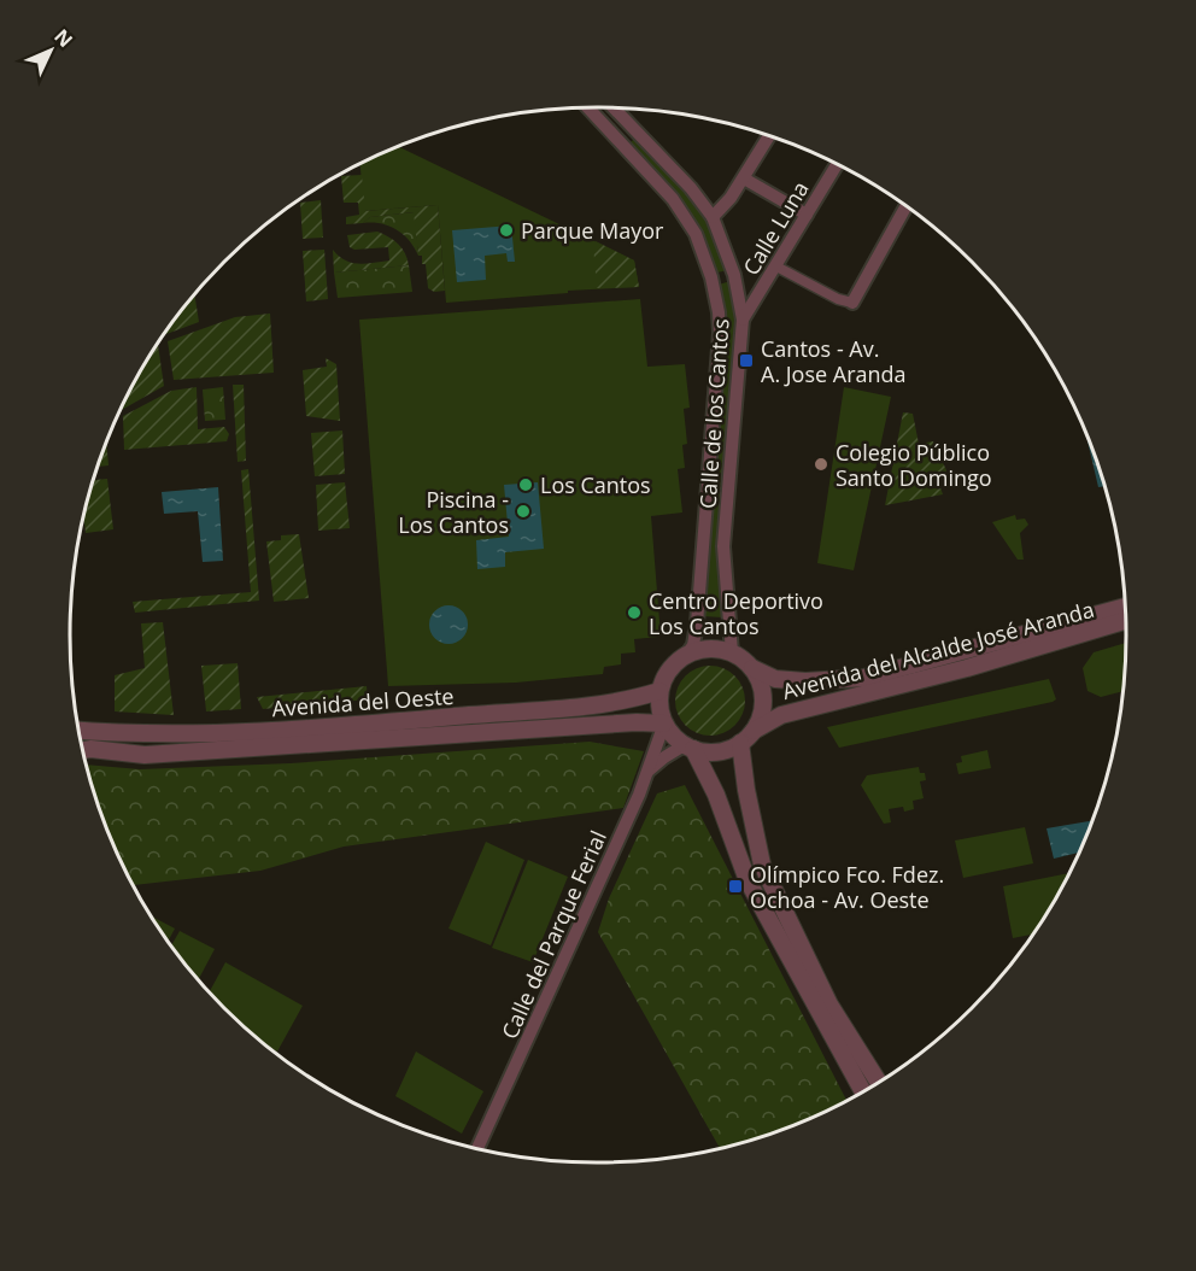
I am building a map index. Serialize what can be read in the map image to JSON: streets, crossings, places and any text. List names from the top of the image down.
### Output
{
  "streets": {
    "street": [
      "Calle Luna",
      "Calle de los Cantos",
      "Avenida del Alcalde José Aranda",
      "Avenida del Oeste",
      "Calle del Parque Ferial"
    ]
  },
  "crossings": [
    ["Calle Luna", "Calle de los Cantos"],
    ["Calle de los Cantos", "Avenida del Alcalde José Aranda"],
    ["Calle de los Cantos", "Avenida del Oeste"],
    ["Calle de los Cantos", "Calle del Parque Ferial"],
    ["Avenida del Alcalde José Aranda", "Avenida del Oeste"],
    ["Avenida del Alcalde José Aranda", "Calle del Parque Ferial"],
    ["Avenida del Oeste", "Calle del Parque Ferial"]
  ],
  "places": {
    "other": [
      "Parque Mayor",
      "Colegio Público Santo Domingo",
      "Los Cantos",
      "Piscina - Los Cantos",
      "Centro Deportivo Los Cantos"
    ],
    "transit": ["Cantos - Av. A. Jose Aranda", "Olímpico Fco. Fdez. Ochoa - Av. Oeste"]
  },
  "north": "top right"
}
